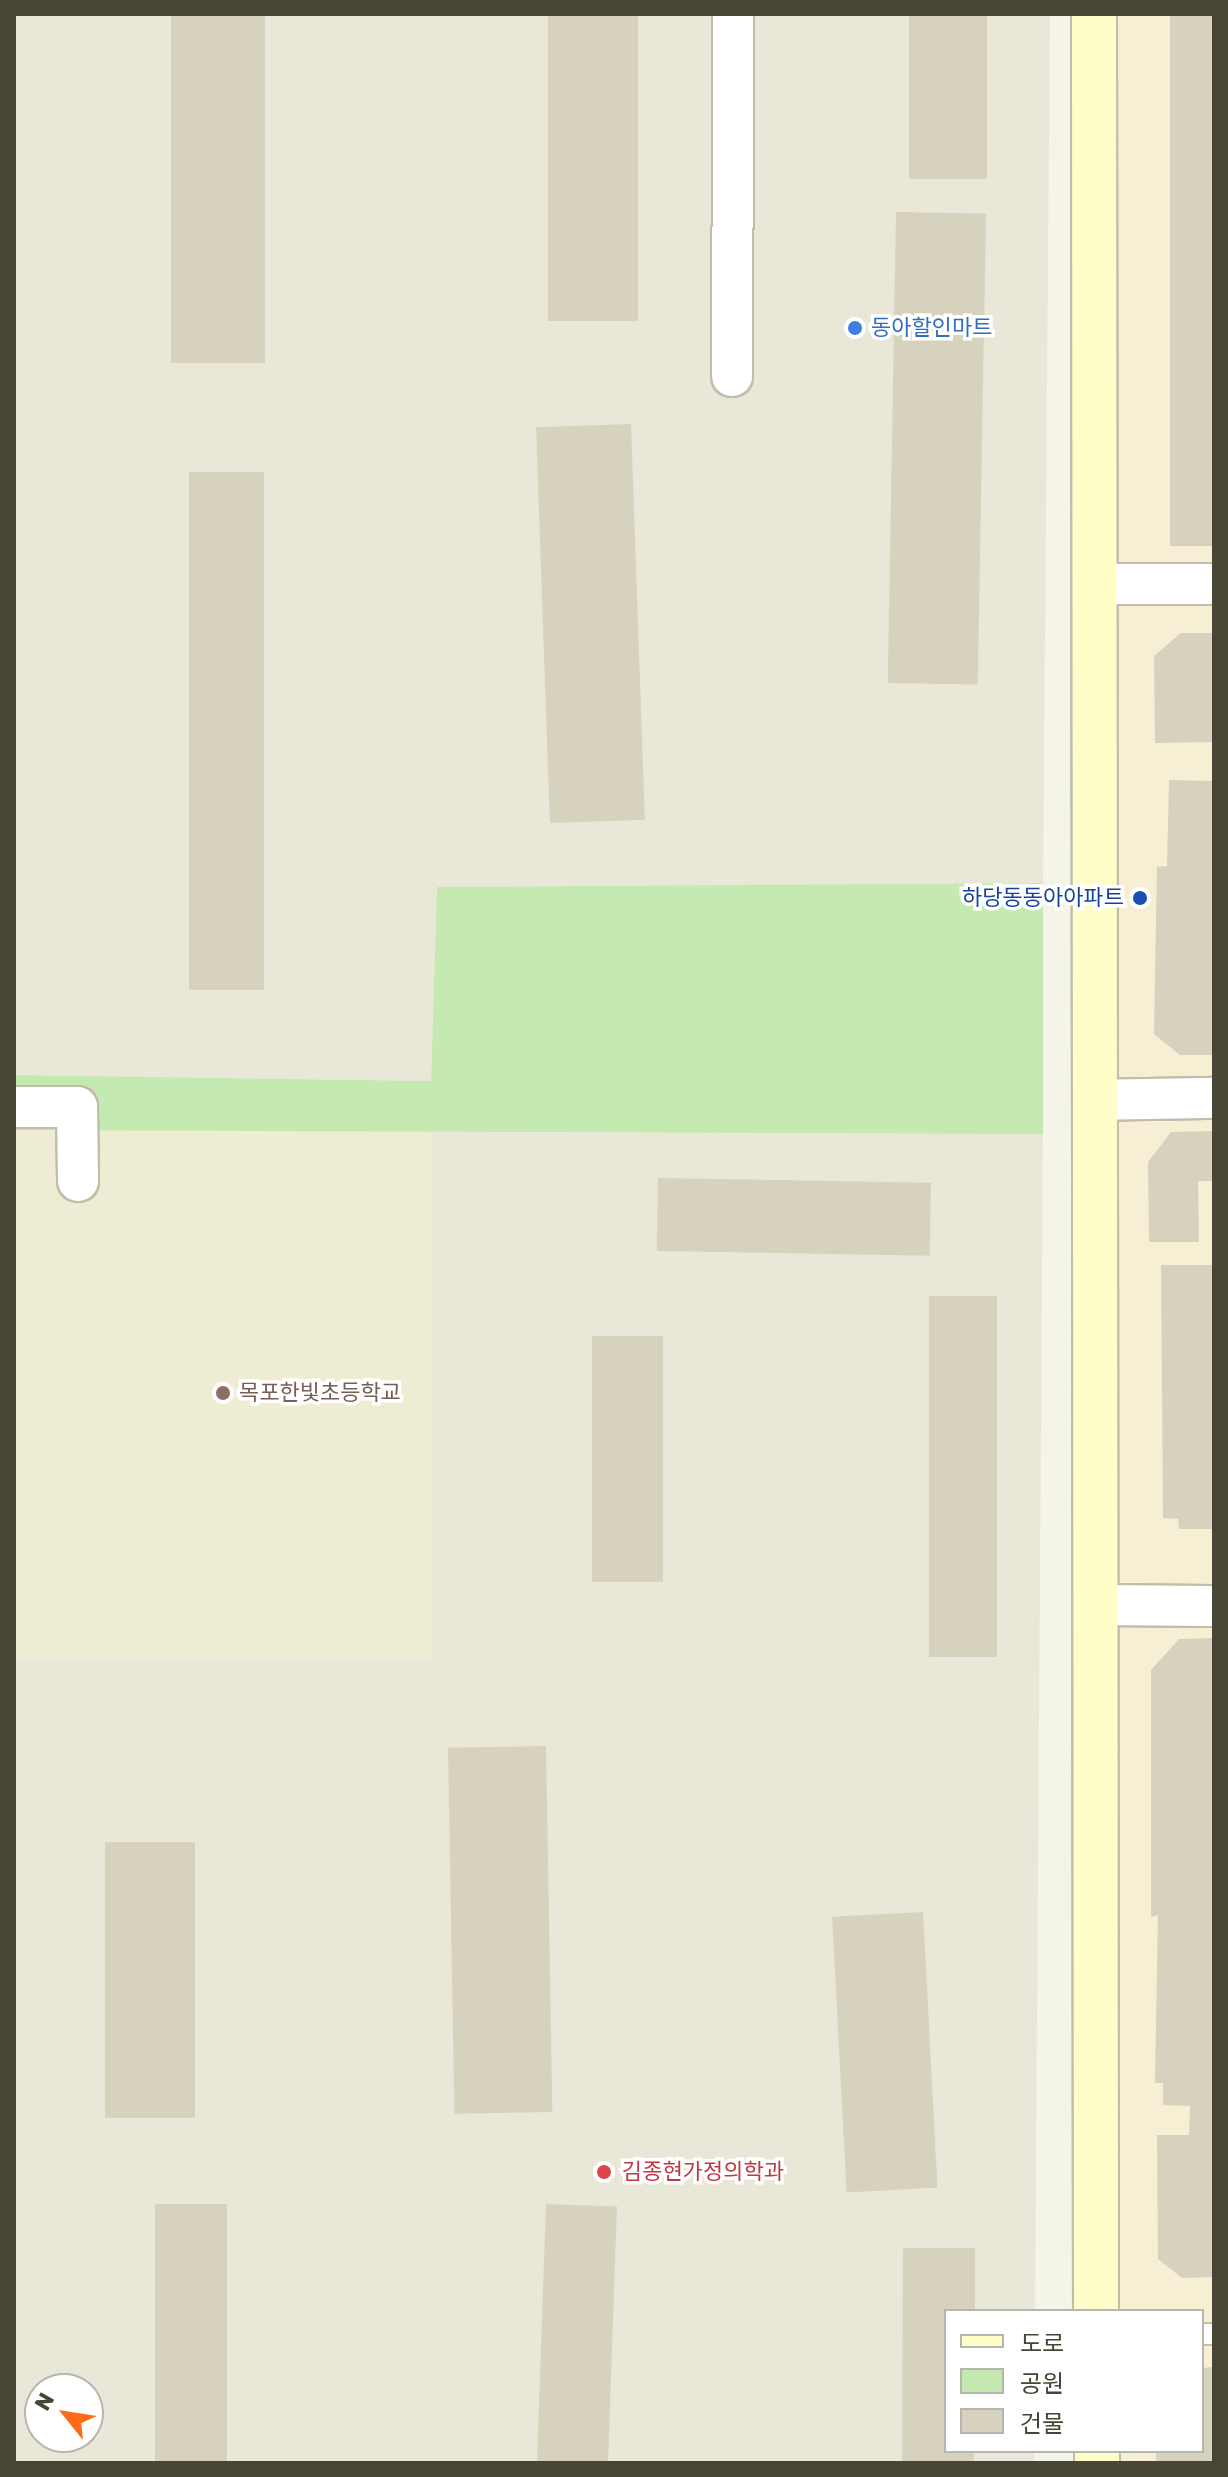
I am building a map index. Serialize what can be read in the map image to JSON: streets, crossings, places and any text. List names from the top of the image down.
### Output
{
  "places": [
    "동아할인마트",
    "하당동동아아파트",
    "목포한빛초등학교",
    "김종현가정의학과"
  ],
  "legend": ["도로", "공원", "건물"],
  "north": "top left"
}
